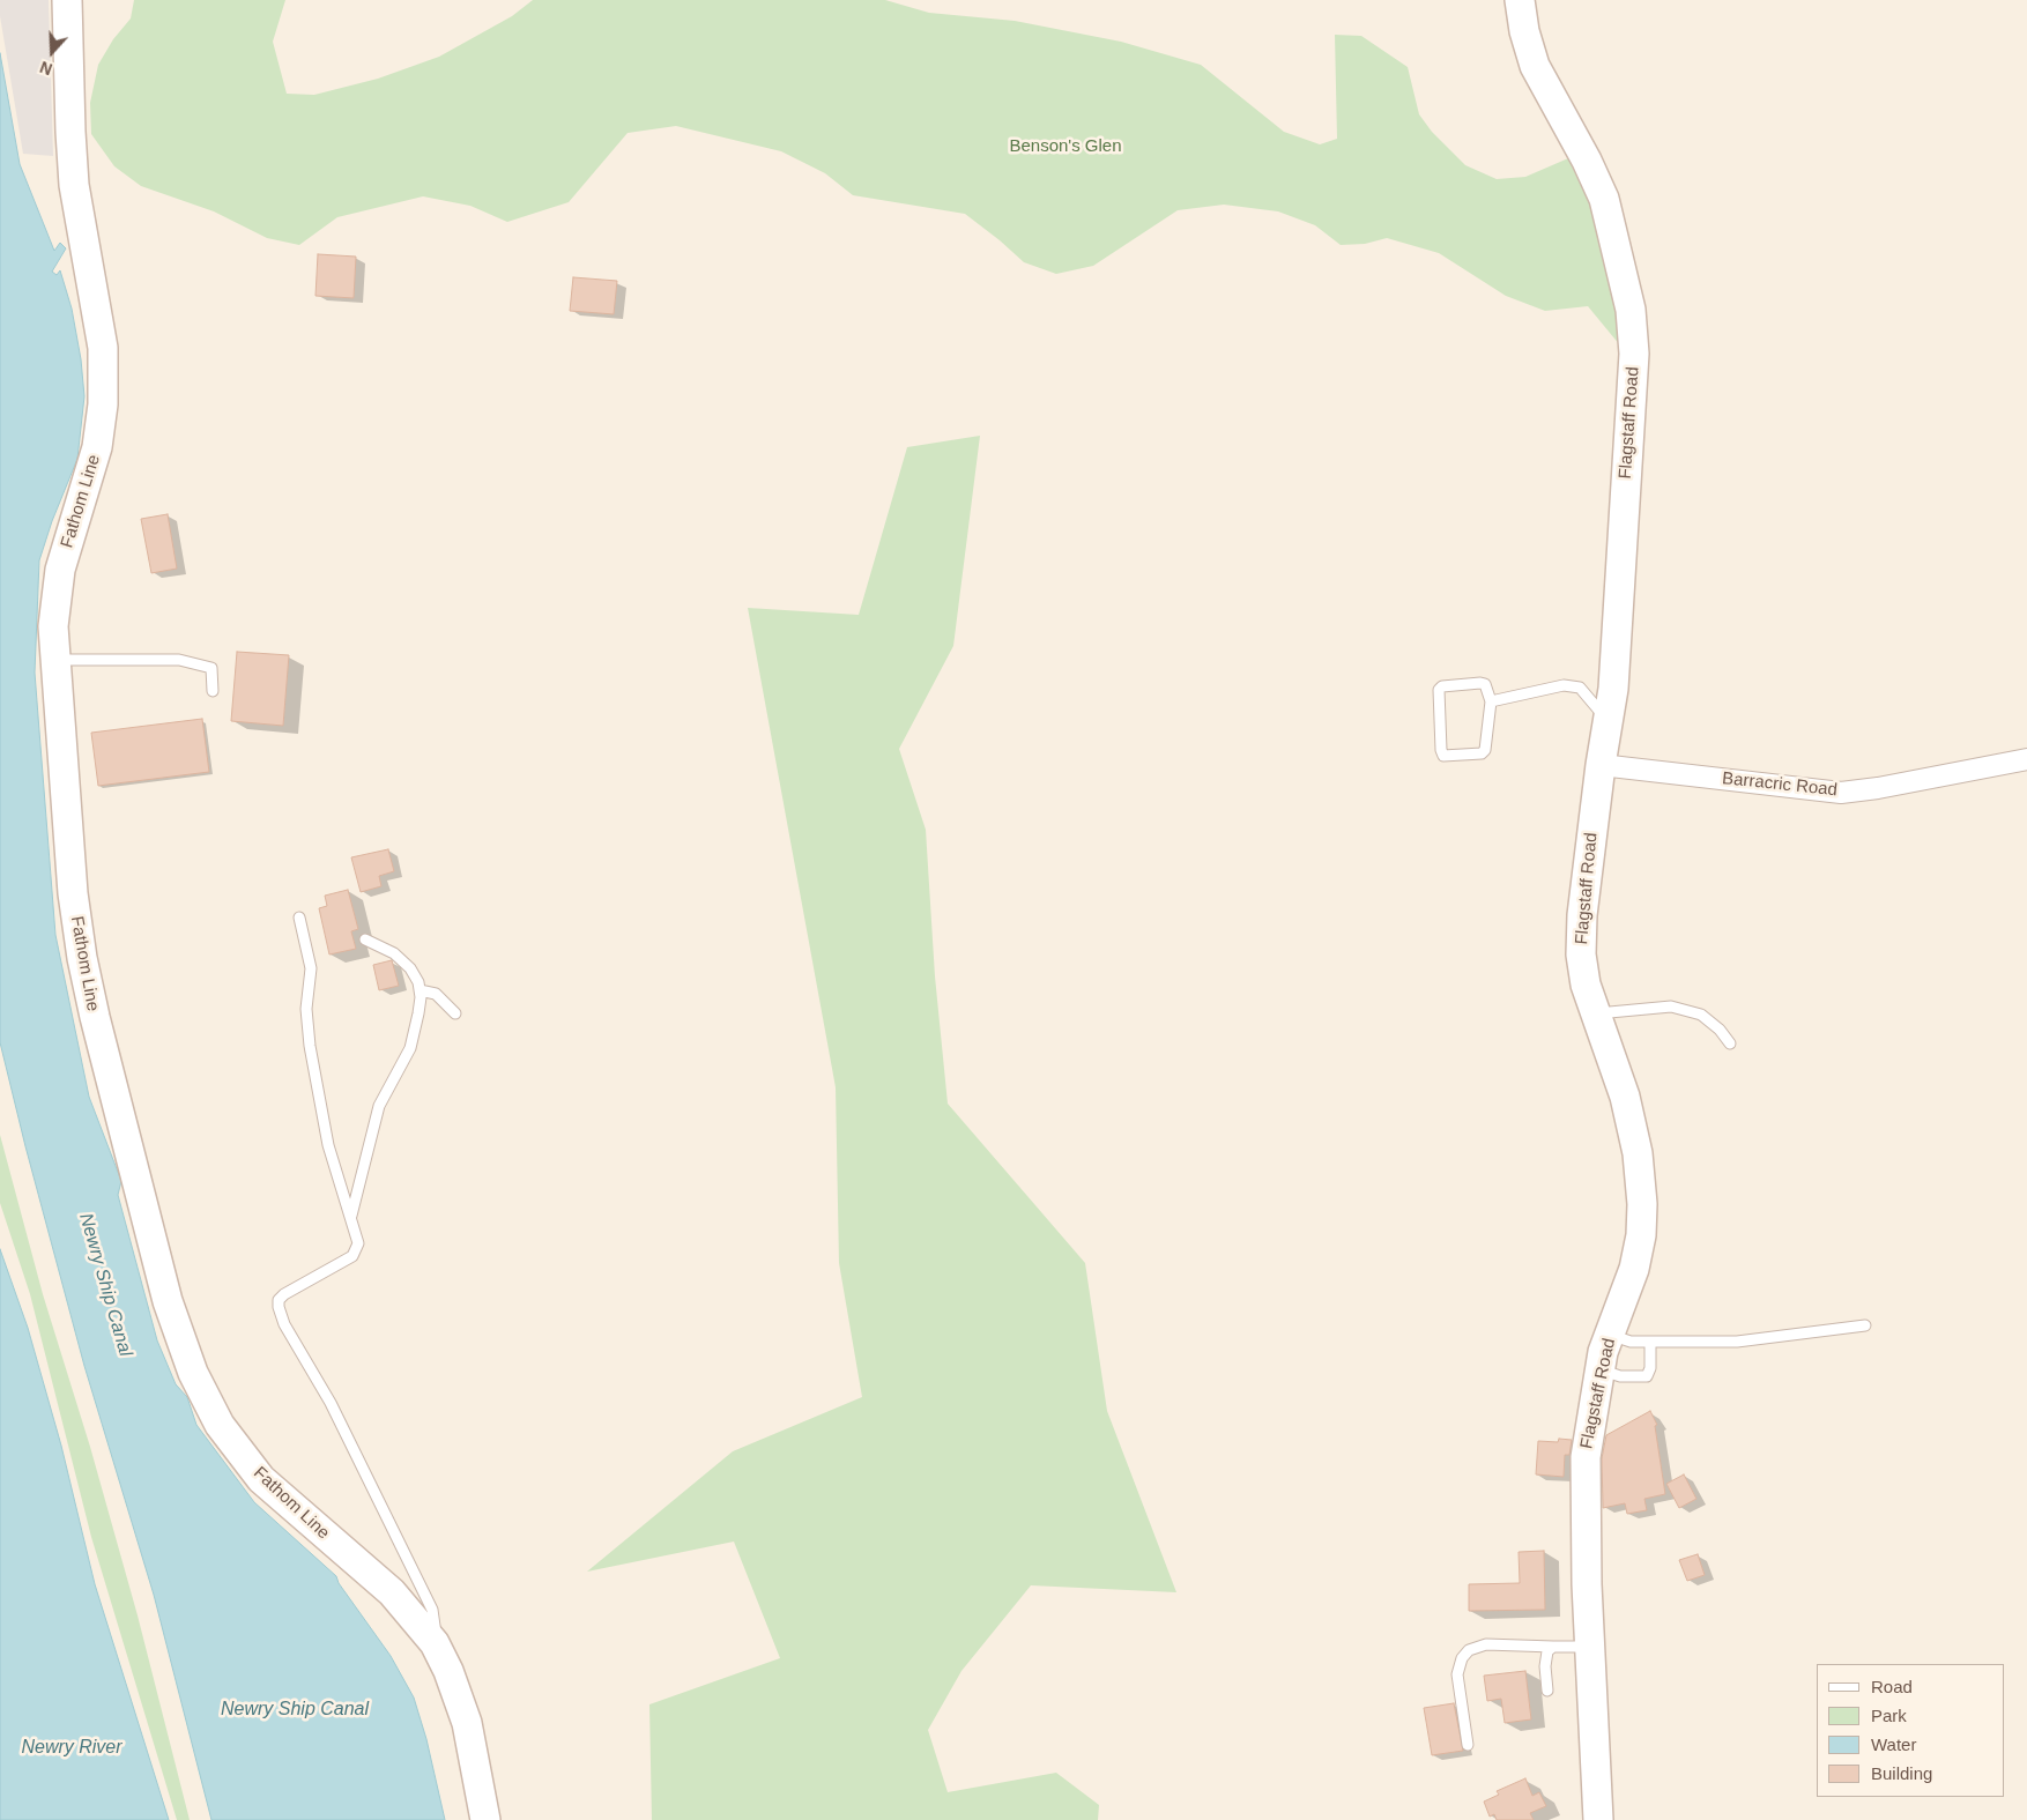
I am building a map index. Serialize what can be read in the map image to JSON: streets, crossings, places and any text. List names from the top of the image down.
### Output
{
  "streets": {
    "main road": ["Flagstaff Road", "Fathom Line"],
    "street": ["Barracric Road"]
  },
  "crossings": [
    ["Flagstaff Road", "Barracric Road"]
  ],
  "water": ["Newry Ship Canal", "Newry River"],
  "parks": ["Benson's Glen"],
  "legend": [
    "Road",
    "Park",
    "Water",
    "Building"
  ],
  "north": "bottom"
}
